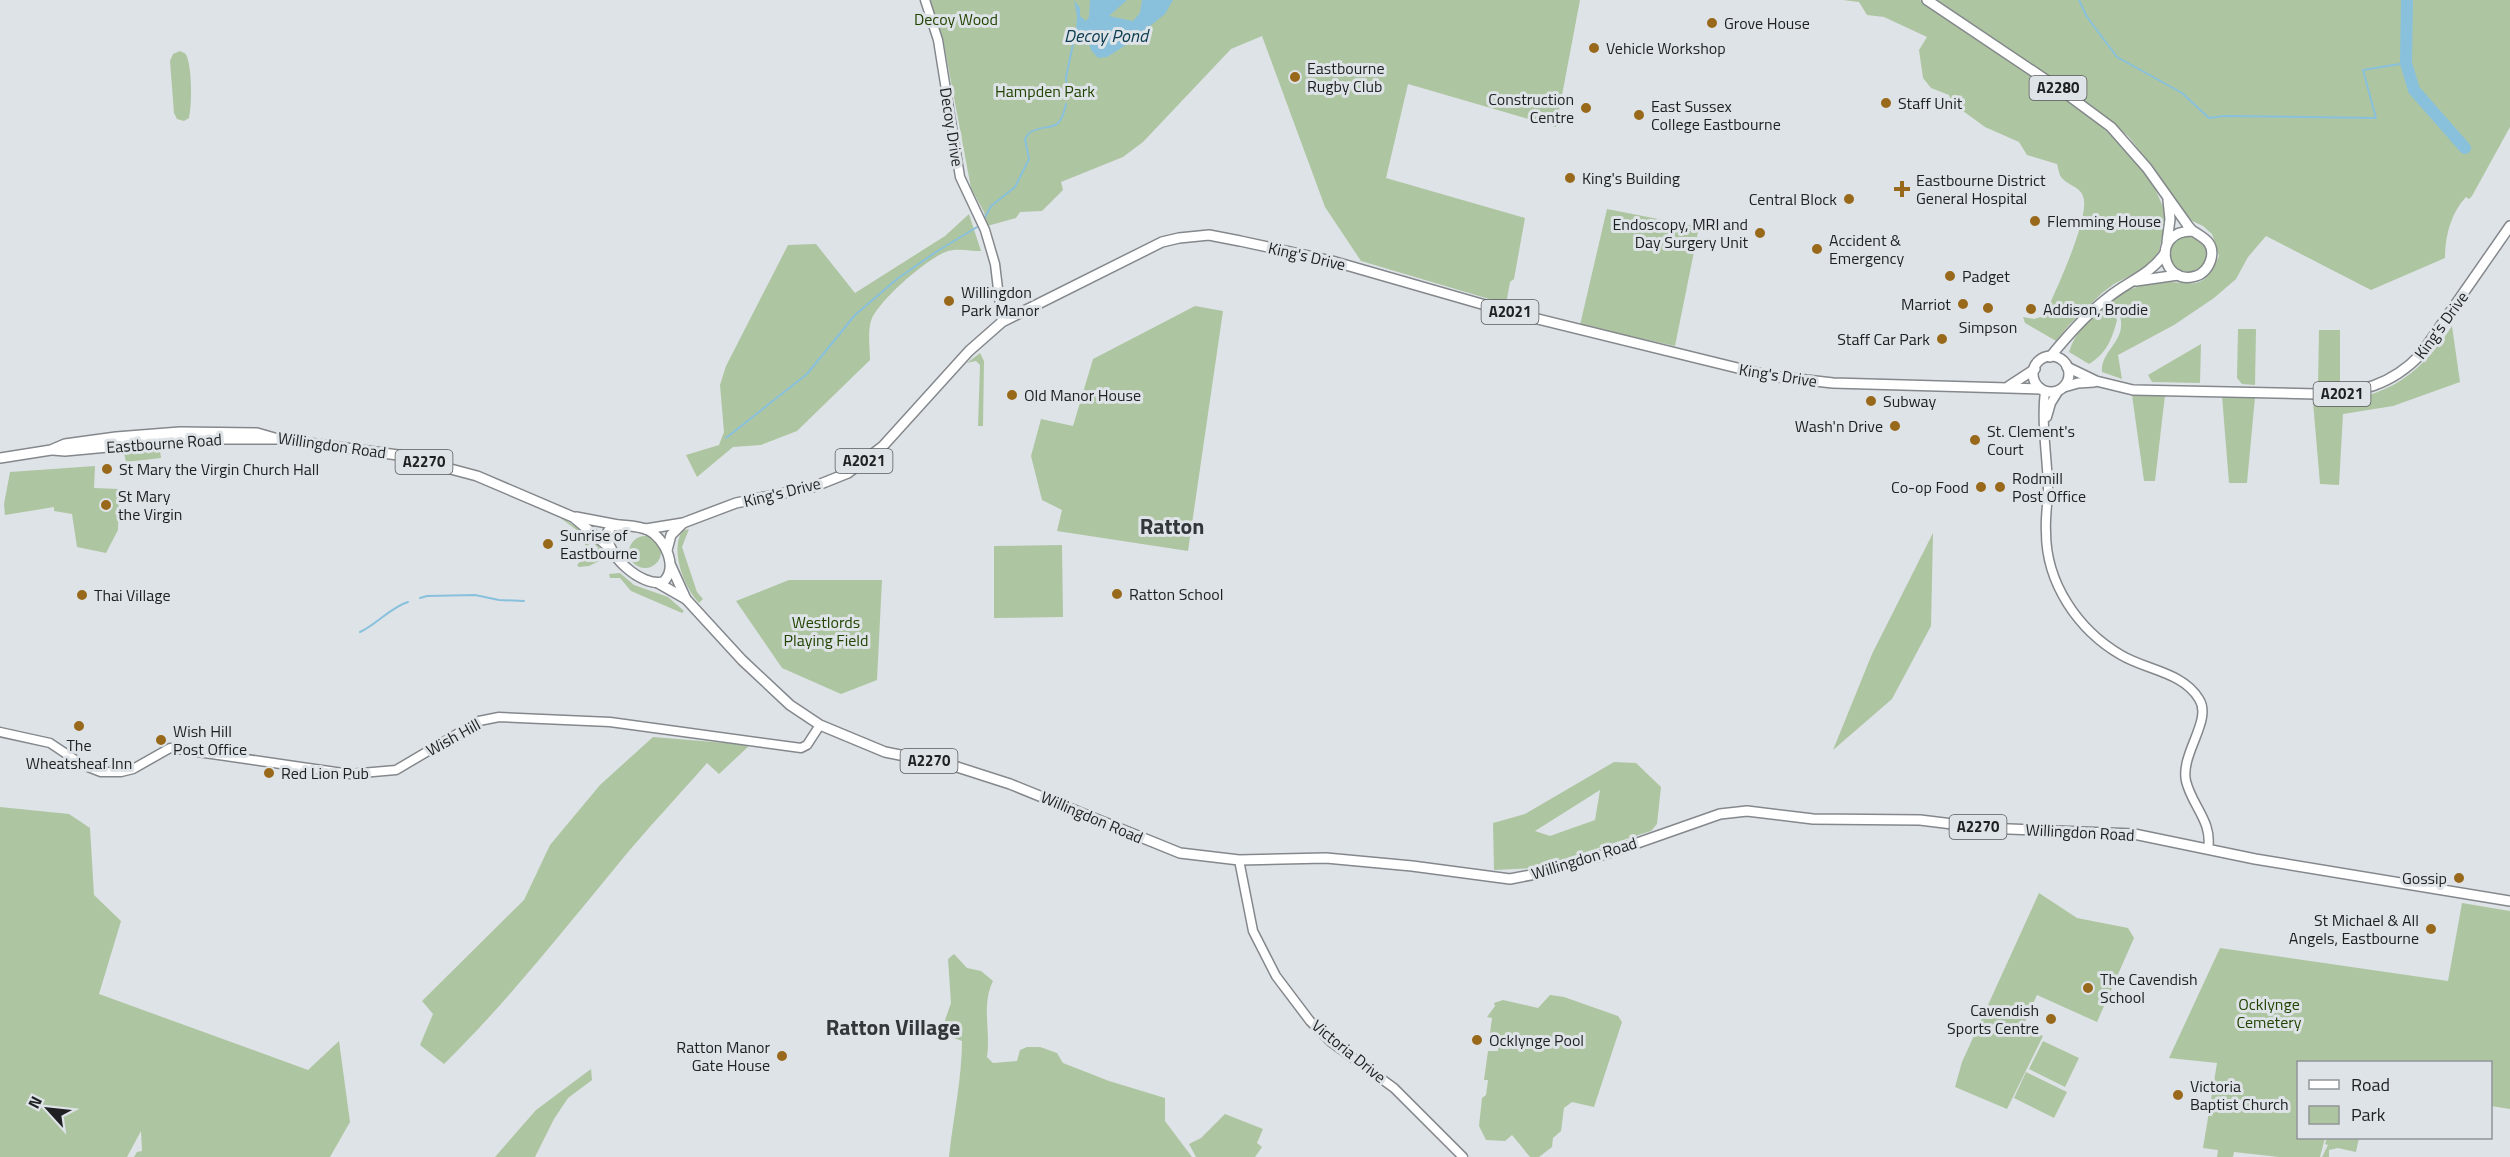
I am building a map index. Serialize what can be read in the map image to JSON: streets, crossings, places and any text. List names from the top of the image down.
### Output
{
  "streets": {
    "main road": [
      "A2280",
      "King's Drive",
      "A2021",
      "Eastbourne Road",
      "Willingdon Road",
      "A2270"
    ],
    "street": ["Decoy Drive", "Wish Hill", "Victoria Drive"]
  },
  "crossings": [
    ["A2280", "King's Drive"],
    ["A2280", "A2021"],
    ["Decoy Drive", "King's Drive"],
    ["King's Drive", "A2021"],
    ["King's Drive", "Willingdon Road"],
    ["Eastbourne Road", "Willingdon Road"],
    ["Willingdon Road", "Wish Hill"],
    ["Willingdon Road", "Victoria Drive"]
  ],
  "districts": ["Ratton", "Ratton Village"],
  "water": ["Decoy Pond"],
  "parks": [
    "Decoy Wood",
    "Hampden Park",
    "Westlords Playing Field",
    "Ocklynge Cemetery"
  ],
  "places": {
    "other": [
      "Grove House",
      "Vehicle Workshop",
      "Eastbourne Rugby Club",
      "Staff Unit",
      "Construction Centre",
      "East Sussex College Eastbourne",
      "King's Building",
      "Central Block",
      "Flemming House",
      "Endoscopy, MRI and Day Surgery Unit",
      "Accident & Emergency",
      "Padget",
      "Willingdon Park Manor",
      "Marriot",
      "Simpson",
      "Addison, Brodie",
      "Staff Car Park",
      "Old Manor House",
      "Subway",
      "Wash'n Drive",
      "St. Clement's Court",
      "St Mary the Virgin Church Hall",
      "Co-op Food",
      "Rodmill Post Office",
      "St Mary the Virgin",
      "Sunrise of Eastbourne",
      "Ratton School",
      "Thai Village",
      "The Wheatsheaf Inn",
      "Wish Hill Post Office",
      "Red Lion Pub",
      "Gossip",
      "St Michael & All Angels, Eastbourne",
      "The Cavendish School",
      "Cavendish Sports Centre",
      "Ocklynge Pool",
      "Ratton Manor Gate House",
      "Victoria Baptist Church"
    ],
    "health": ["Eastbourne District General Hospital"]
  },
  "legend": ["Road", "Park"],
  "north": "top left"
}
